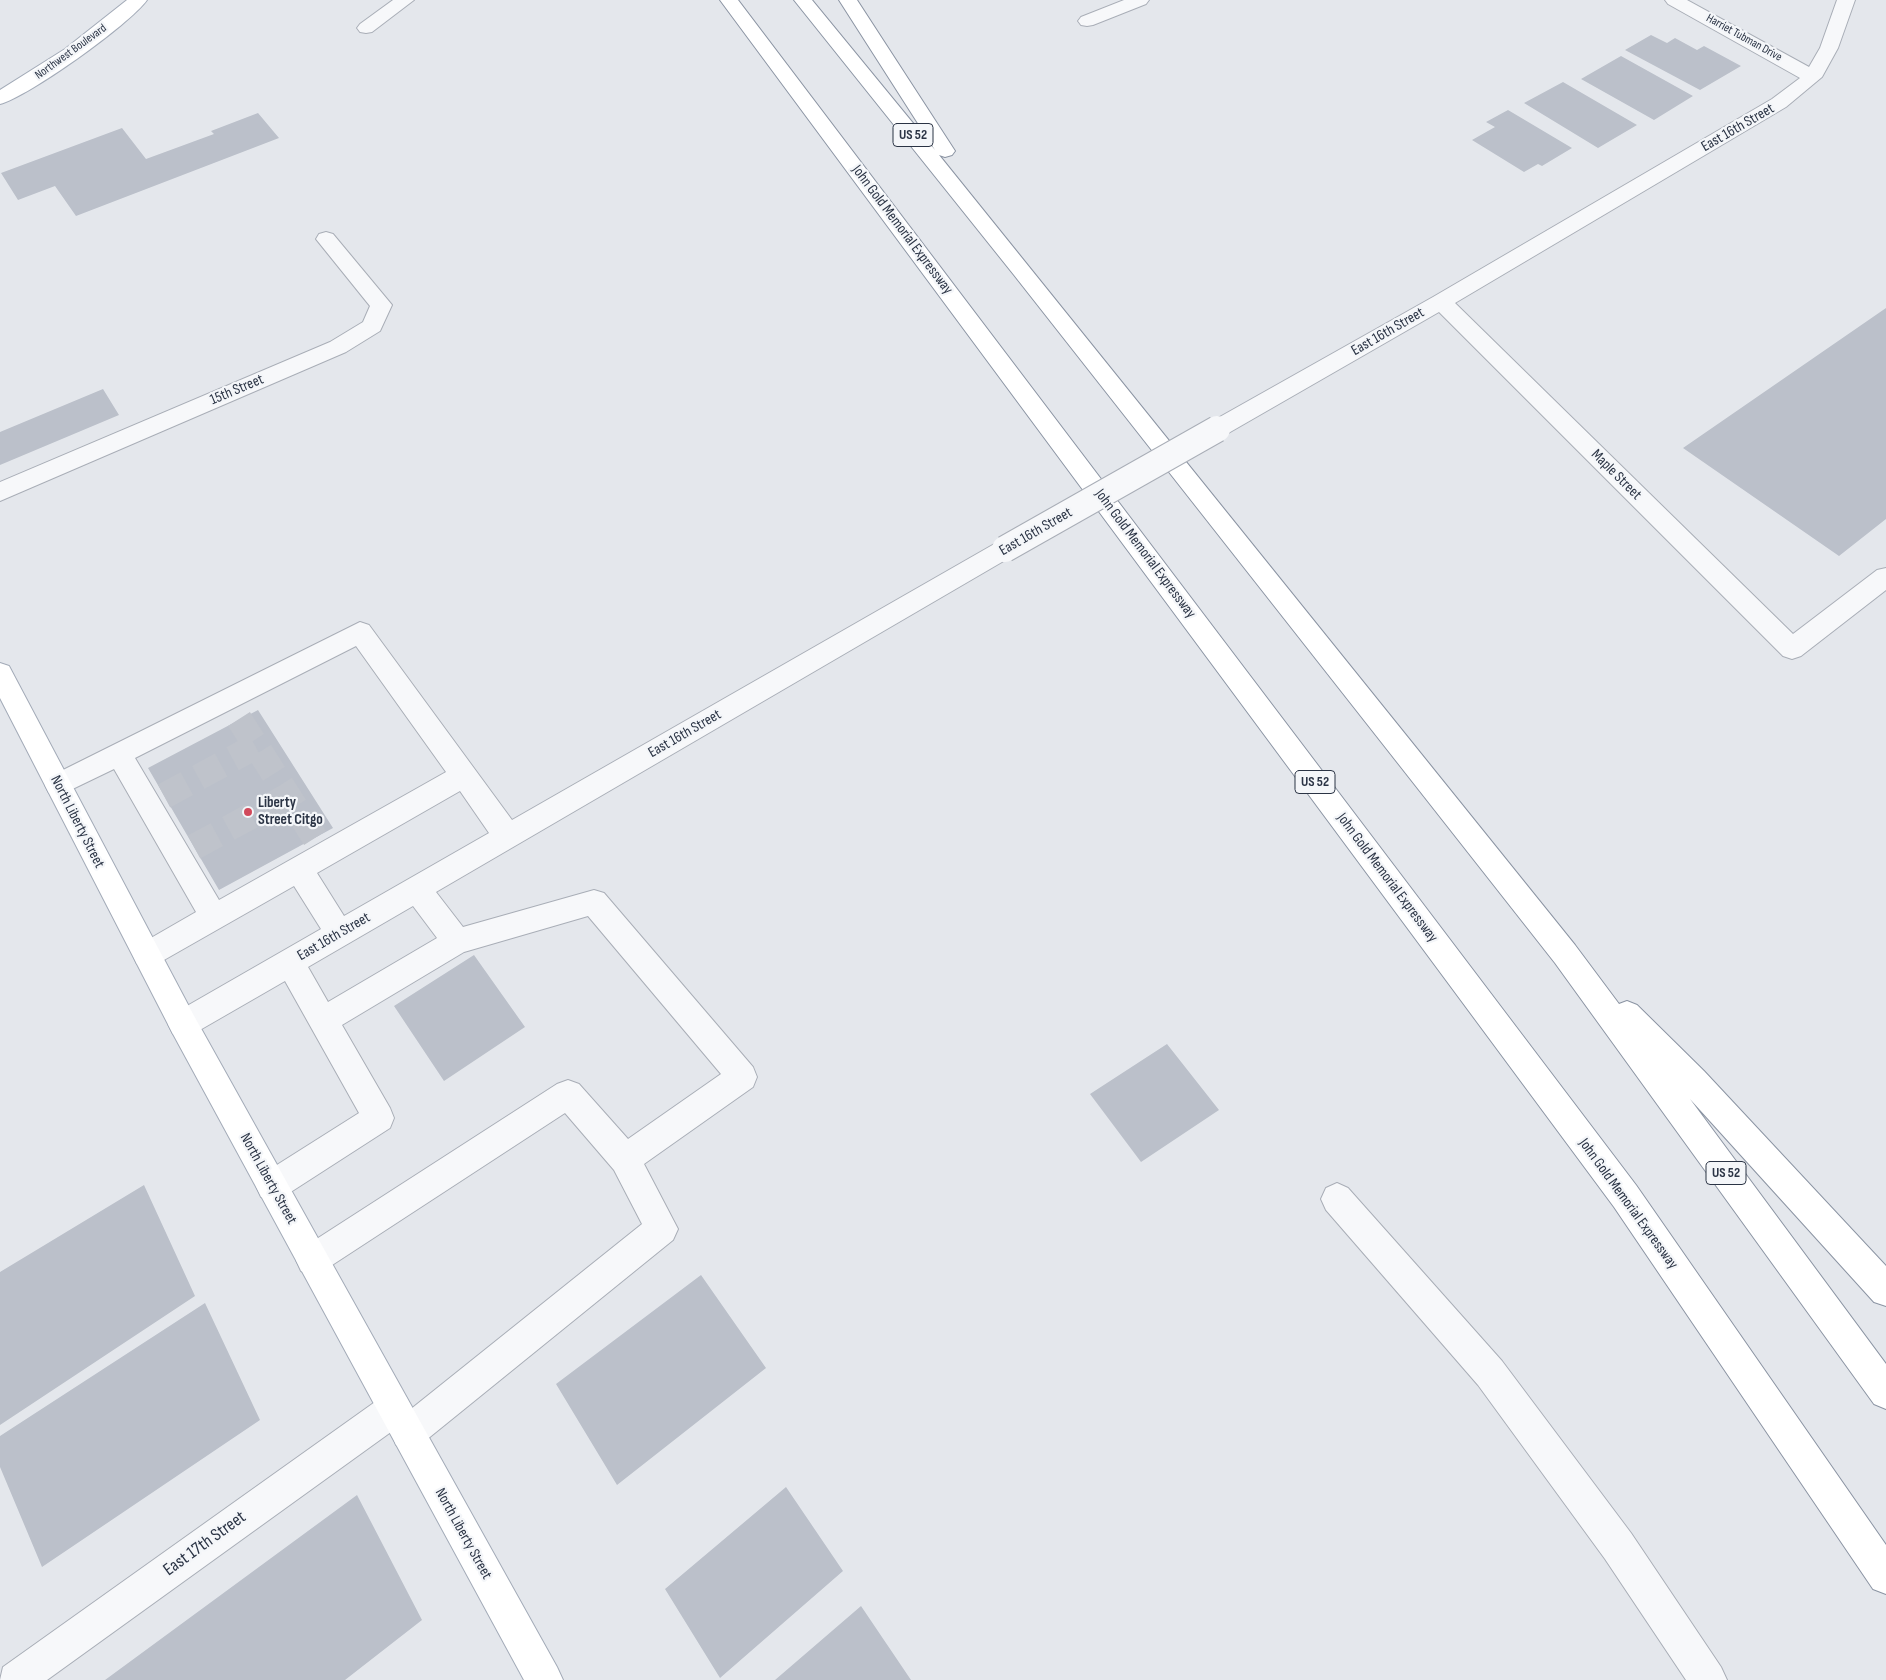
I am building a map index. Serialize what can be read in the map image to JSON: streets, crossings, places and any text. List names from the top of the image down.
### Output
{
  "streets": {
    "main road": [
      "Northwest Boulevard",
      "US 52",
      "John Gold Memorial Expressway",
      "North Liberty Street"
    ],
    "street": [
      "Harriet Tubman Drive",
      "East 16th Street",
      "15th Street",
      "Maple Street",
      "East 17th Street"
    ]
  },
  "crossings": [
    ["Harriet Tubman Drive", "East 16th Street"],
    ["East 16th Street", "Maple Street"],
    ["East 16th Street", "North Liberty Street"],
    ["North Liberty Street", "East 17th Street"]
  ],
  "places": ["Liberty Street Citgo"]
}
